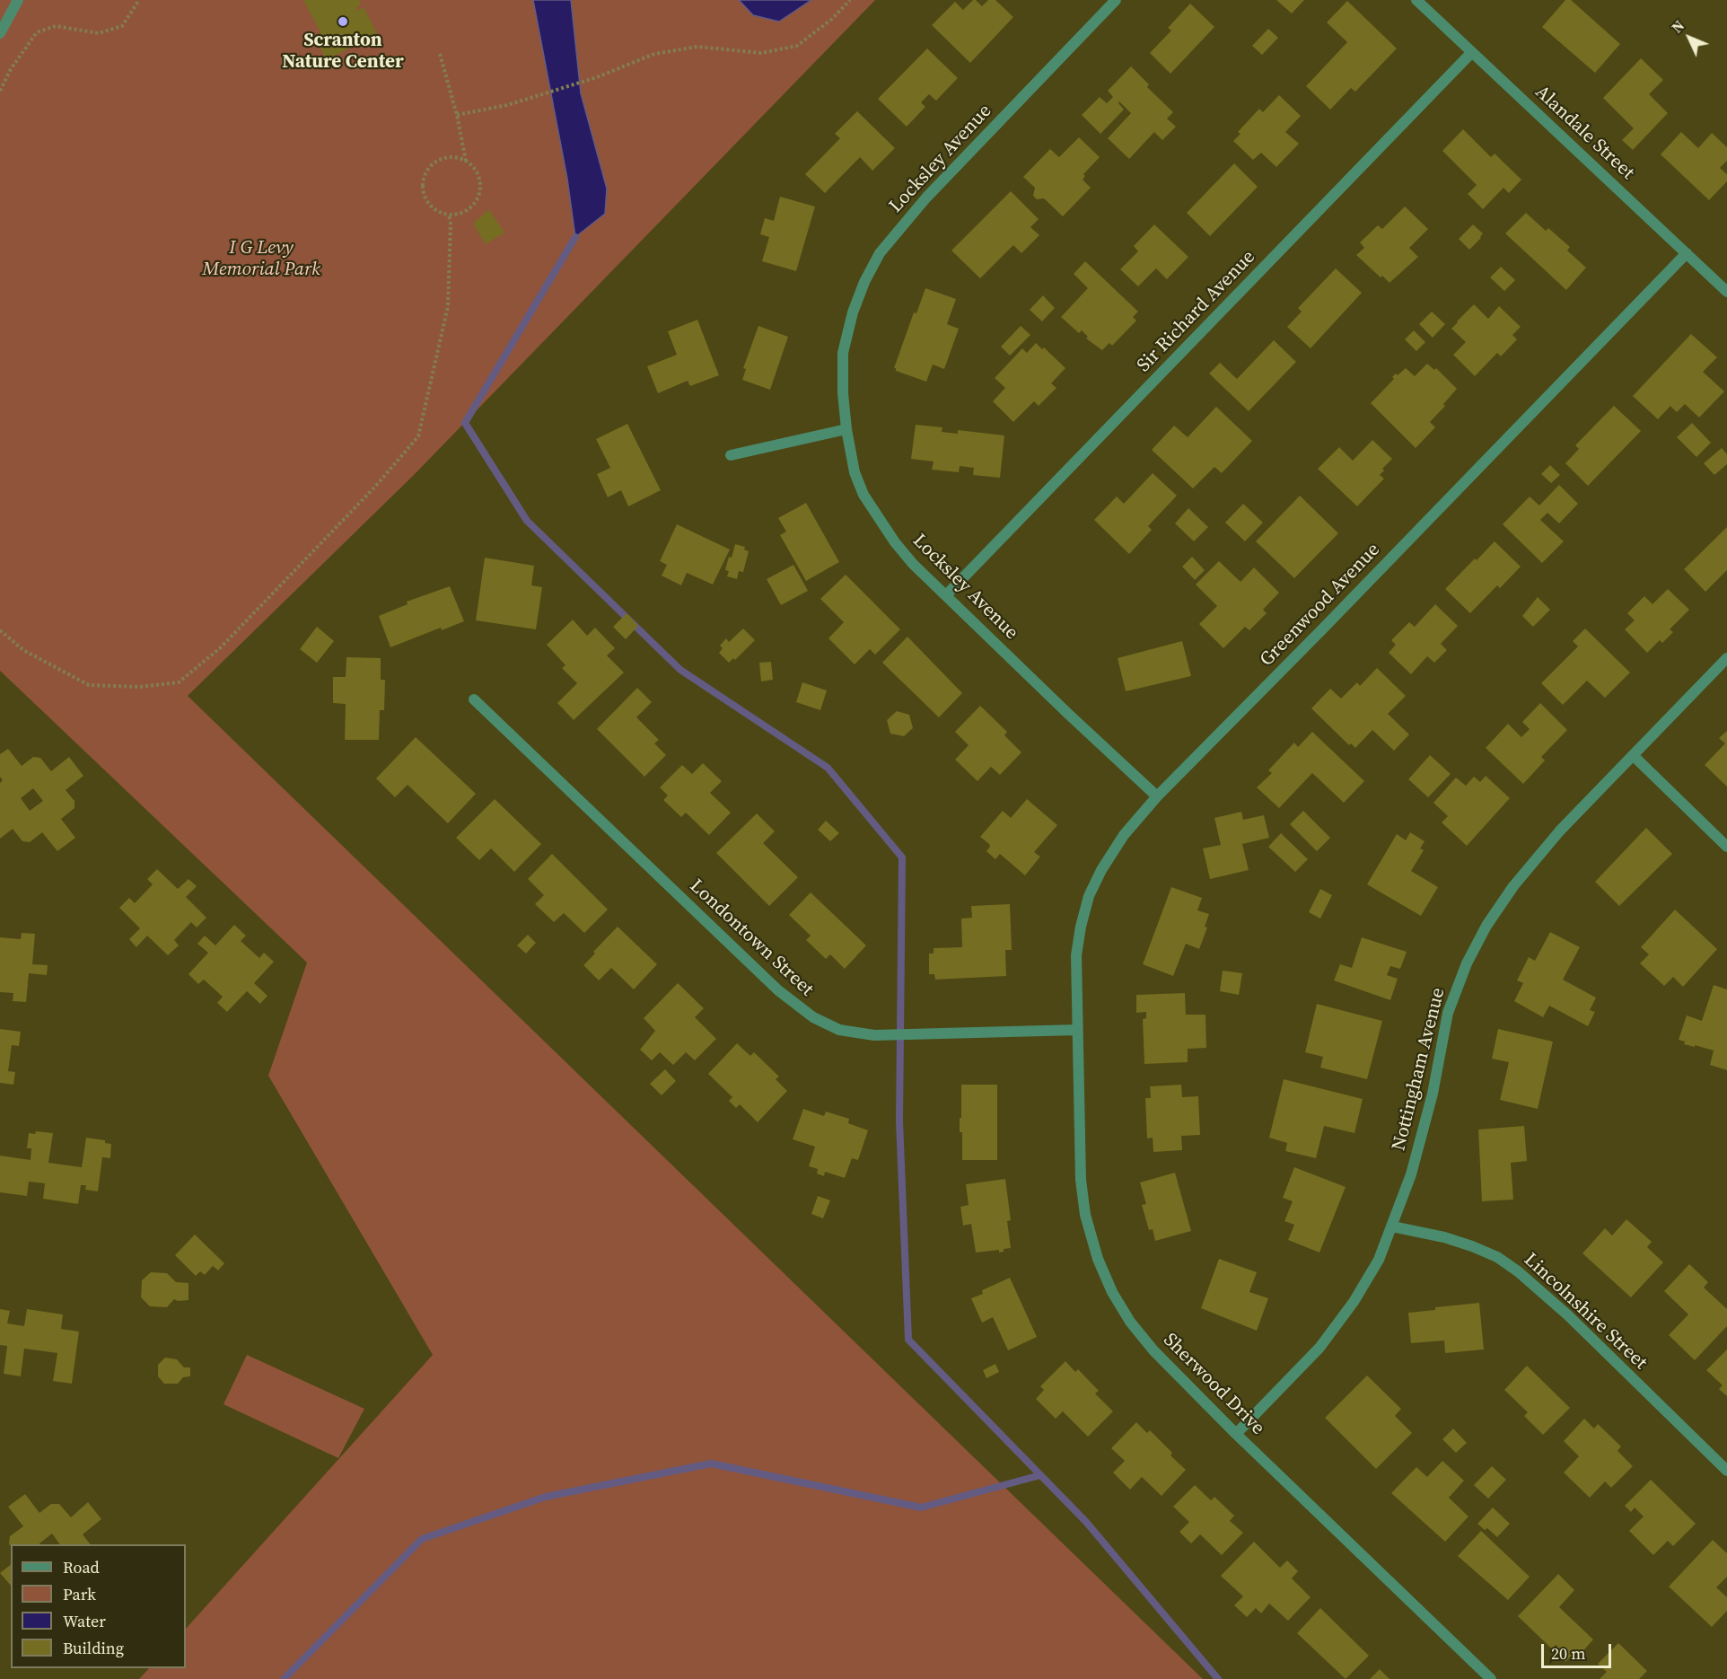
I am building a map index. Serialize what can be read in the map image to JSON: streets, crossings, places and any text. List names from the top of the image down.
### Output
{
  "streets": {
    "street": [
      "Alandale Street",
      "Locksley Avenue",
      "Sir Richard Avenue",
      "Greenwood Avenue",
      "Londontown Street",
      "Nottingham Avenue",
      "Lincolnshire Street",
      "Sherwood Drive"
    ]
  },
  "crossings": [
    ["Alandale Street", "Sir Richard Avenue"],
    ["Alandale Street", "Greenwood Avenue"],
    ["Locksley Avenue", "Sir Richard Avenue"],
    ["Locksley Avenue", "Greenwood Avenue"],
    ["Greenwood Avenue", "Londontown Street"],
    ["Greenwood Avenue", "Sherwood Drive"],
    ["Londontown Street", "Sherwood Drive"],
    ["Nottingham Avenue", "Lincolnshire Street"],
    ["Nottingham Avenue", "Sherwood Drive"]
  ],
  "parks": ["I G Levy Memorial Park"],
  "places": ["Scranton Nature Center"],
  "legend": [
    "Road",
    "Park",
    "Water",
    "Building"
  ],
  "scale_bar": "20 m",
  "north": "top left"
}
